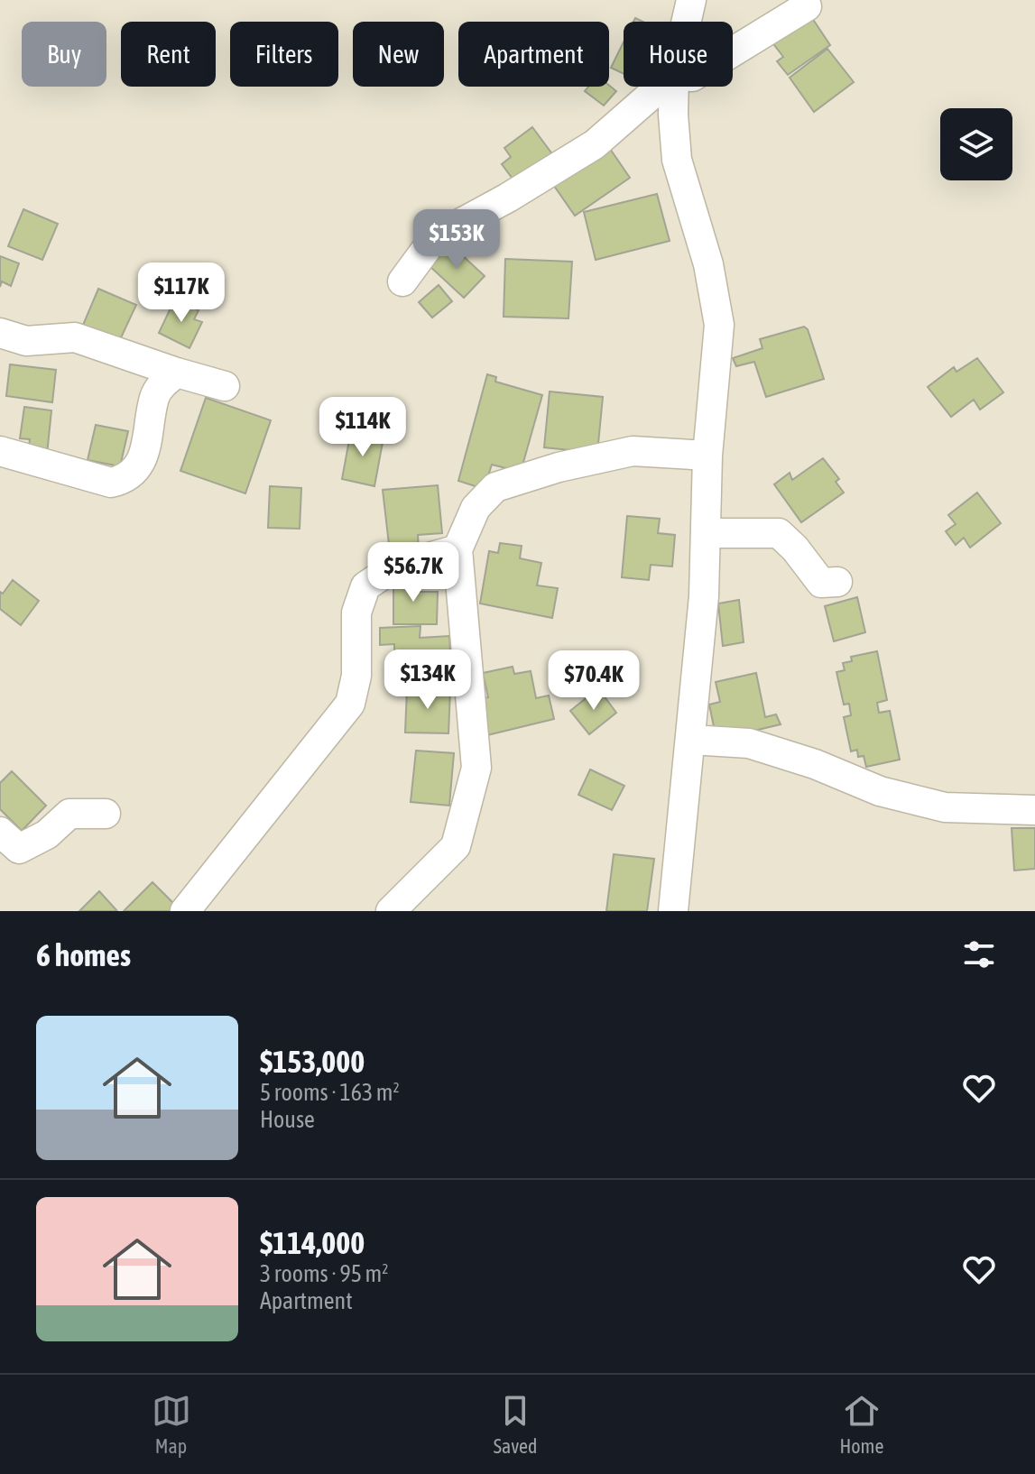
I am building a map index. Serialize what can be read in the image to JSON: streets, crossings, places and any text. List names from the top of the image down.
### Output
{
  "page": {
    "chip": [
      "Buy",
      "Rent",
      "Filters",
      "New",
      "Apartment",
      "House"
    ],
    "price": [
      "$153K",
      "$117K",
      "$114K",
      "$56.7K",
      "$134K",
      "$70.4K"
    ],
    "heading": "6 homes",
    "list": [
      {
        "name": "$153,000",
        "note": "5 rooms · 163 m² · House"
      },
      {
        "name": "$114,000",
        "note": "3 rooms · 95 m² · Apartment"
      }
    ],
    "tabs": ["Map", "Saved", "Home"]
  }
}
